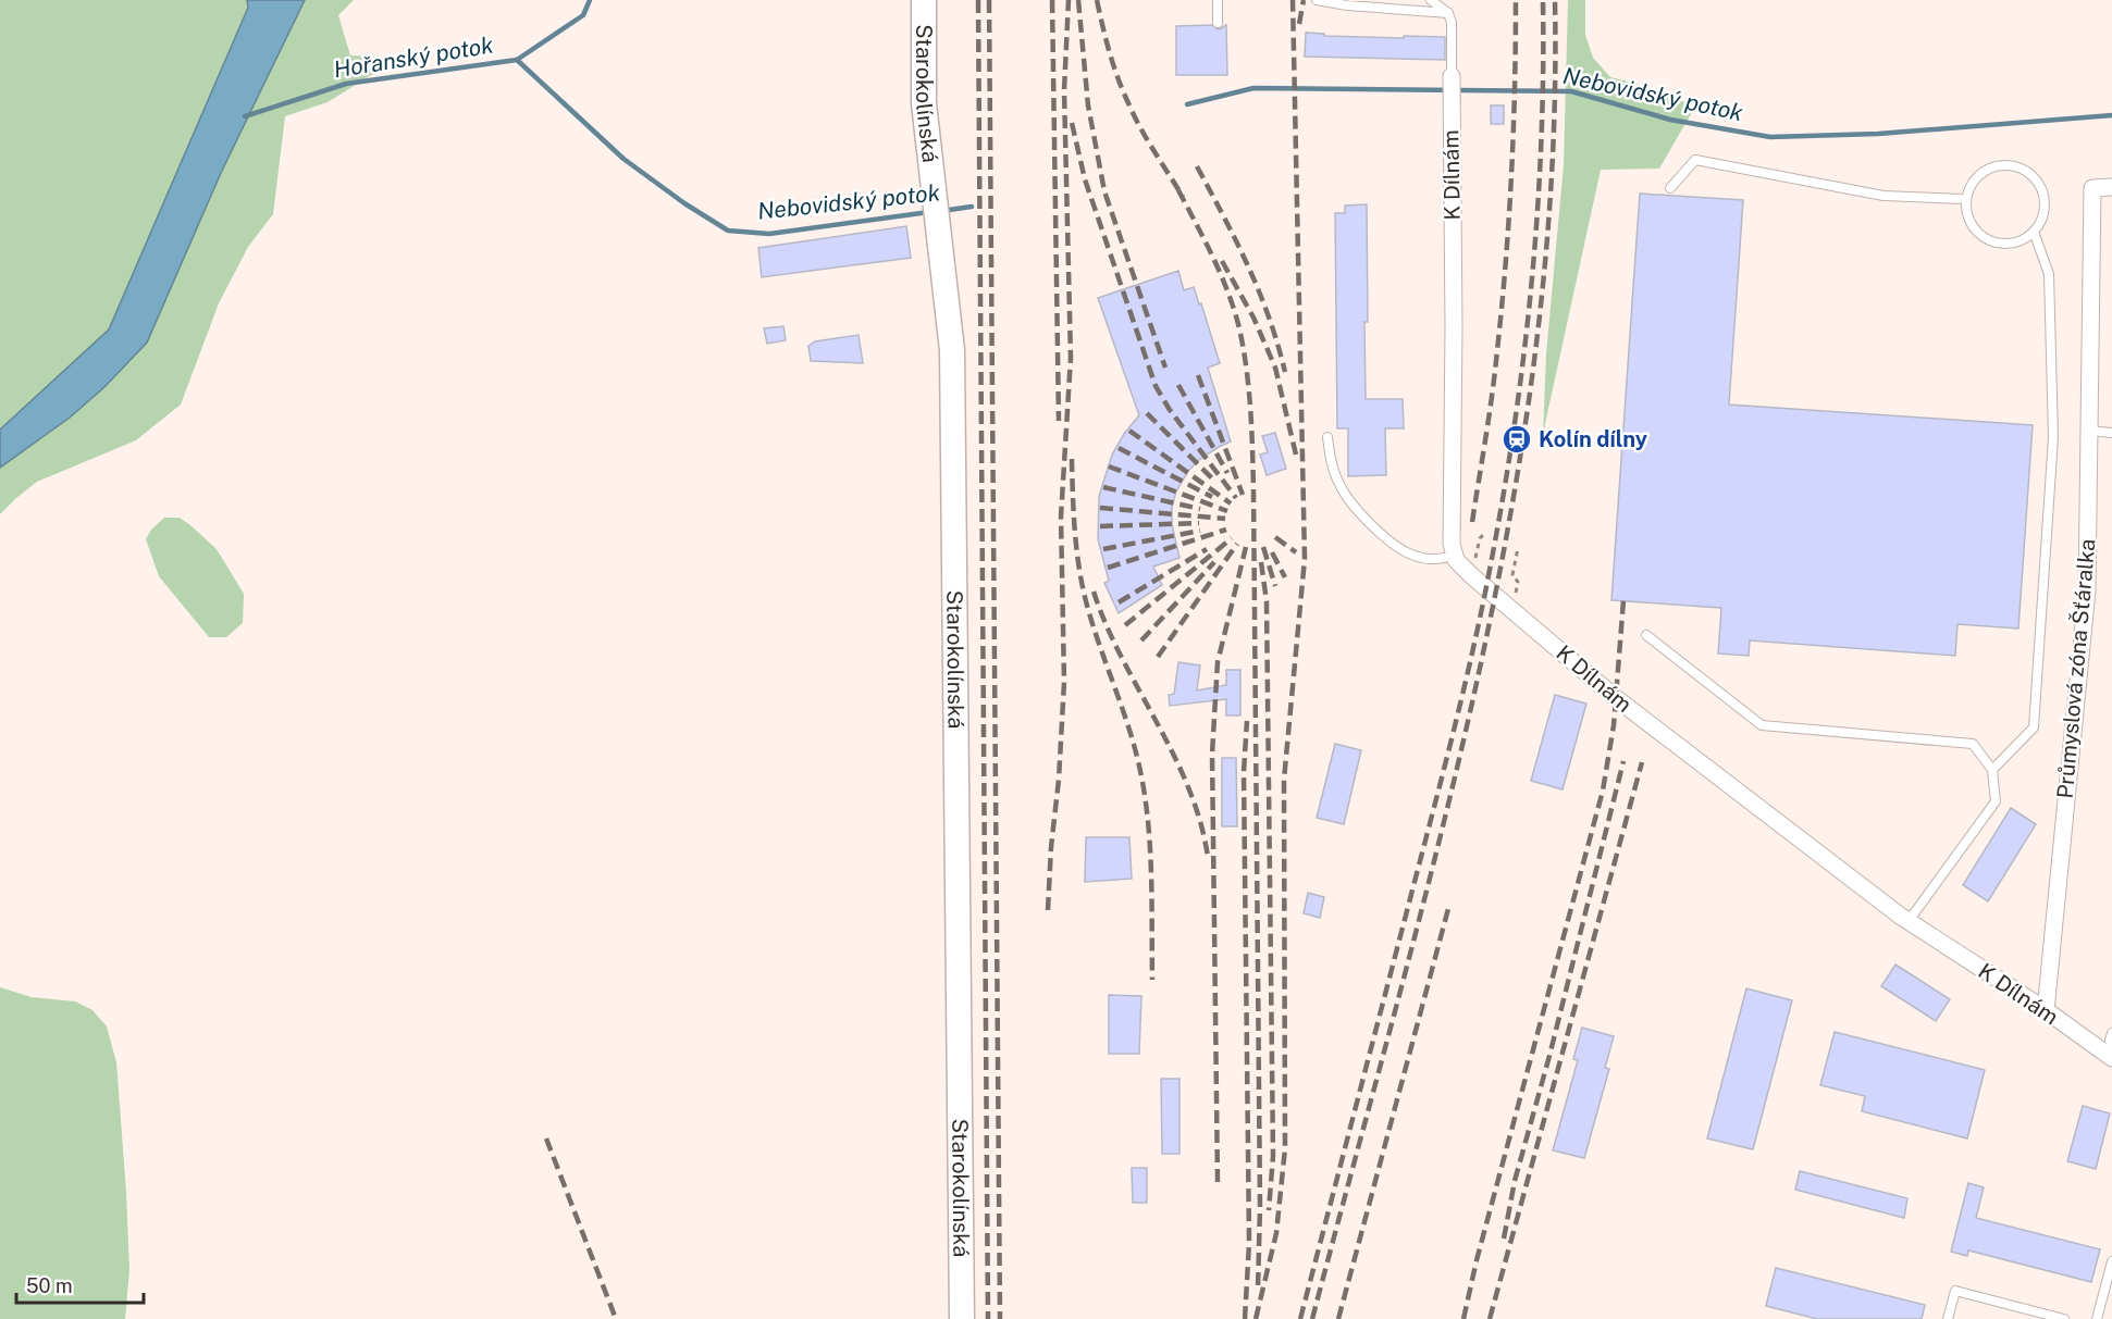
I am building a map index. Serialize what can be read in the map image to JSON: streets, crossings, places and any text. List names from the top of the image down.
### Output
{
  "streets": {
    "street": ["Starokolínská", "K Dílnám", "Průmyslová zóna Šťáralka"]
  },
  "crossings": [
    ["K Dílnám", "Průmyslová zóna Šťáralka"]
  ],
  "water": ["Hořanský potok", "Nebovidský potok"],
  "places": {
    "station": ["Kolín dílny"]
  },
  "scale_bar": "50 m"
}
